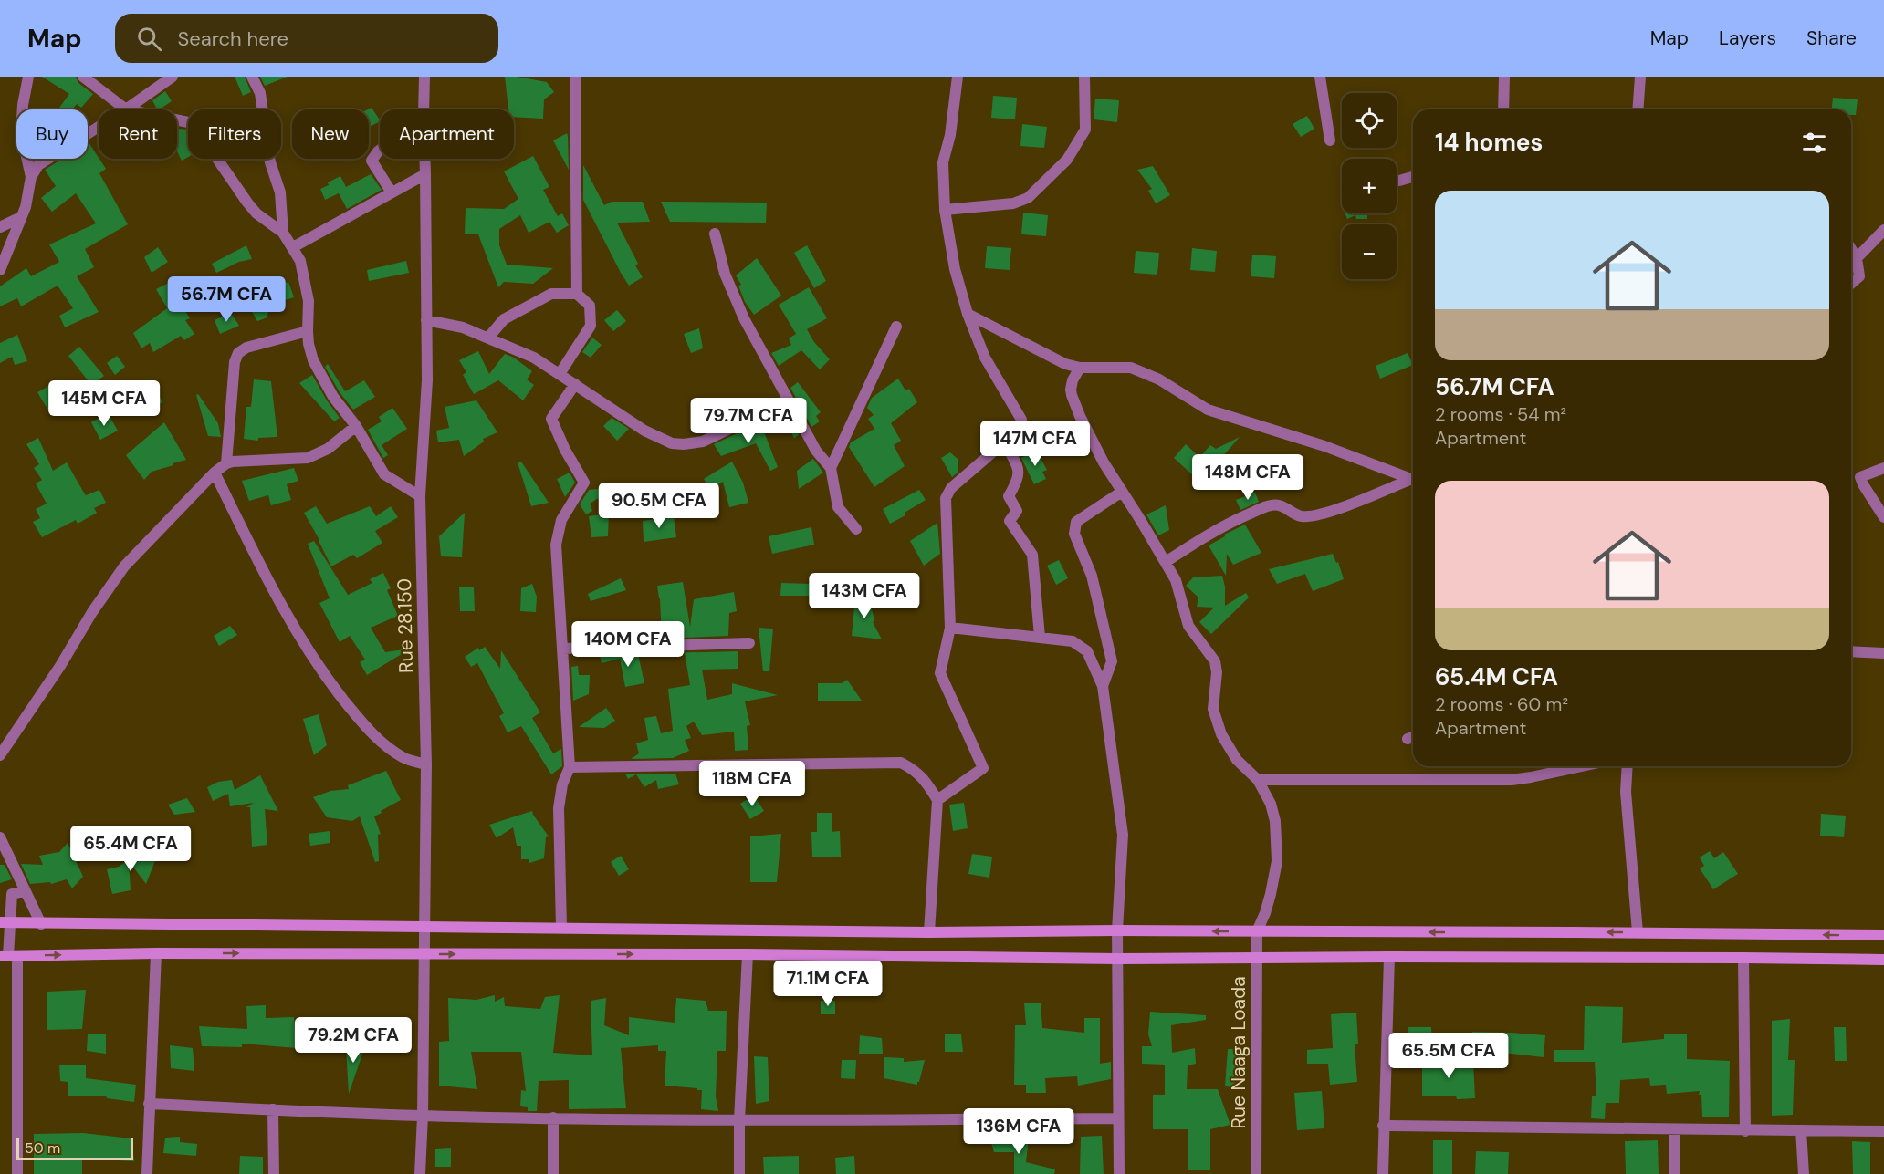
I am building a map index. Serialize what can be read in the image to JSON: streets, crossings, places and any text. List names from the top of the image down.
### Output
{
  "streets": {
    "street": ["Rue 28.150", "Rue Naaga Loada"]
  },
  "scale_bar": "50 m",
  "page": {
    "header": "Map",
    "search": "Search here",
    "nav": ["Map", "Layers", "Share"],
    "map_buttons": ["+", "−"],
    "chip": [
      "Buy",
      "Rent",
      "Filters",
      "New",
      "Apartment"
    ],
    "heading": "14 homes",
    "list": [
      {
        "name": "56.7M CFA",
        "note": "2 rooms · 54 m² · Apartment"
      },
      {
        "name": "65.4M CFA",
        "note": "2 rooms · 60 m² · Apartment"
      }
    ],
    "price": [
      "56.7M CFA",
      "145M CFA",
      "79.7M CFA",
      "147M CFA",
      "148M CFA",
      "90.5M CFA",
      "143M CFA",
      "140M CFA",
      "118M CFA",
      "65.4M CFA",
      "71.1M CFA",
      "79.2M CFA",
      "65.5M CFA",
      "136M CFA"
    ],
    "scale": "50 m"
  }
}
